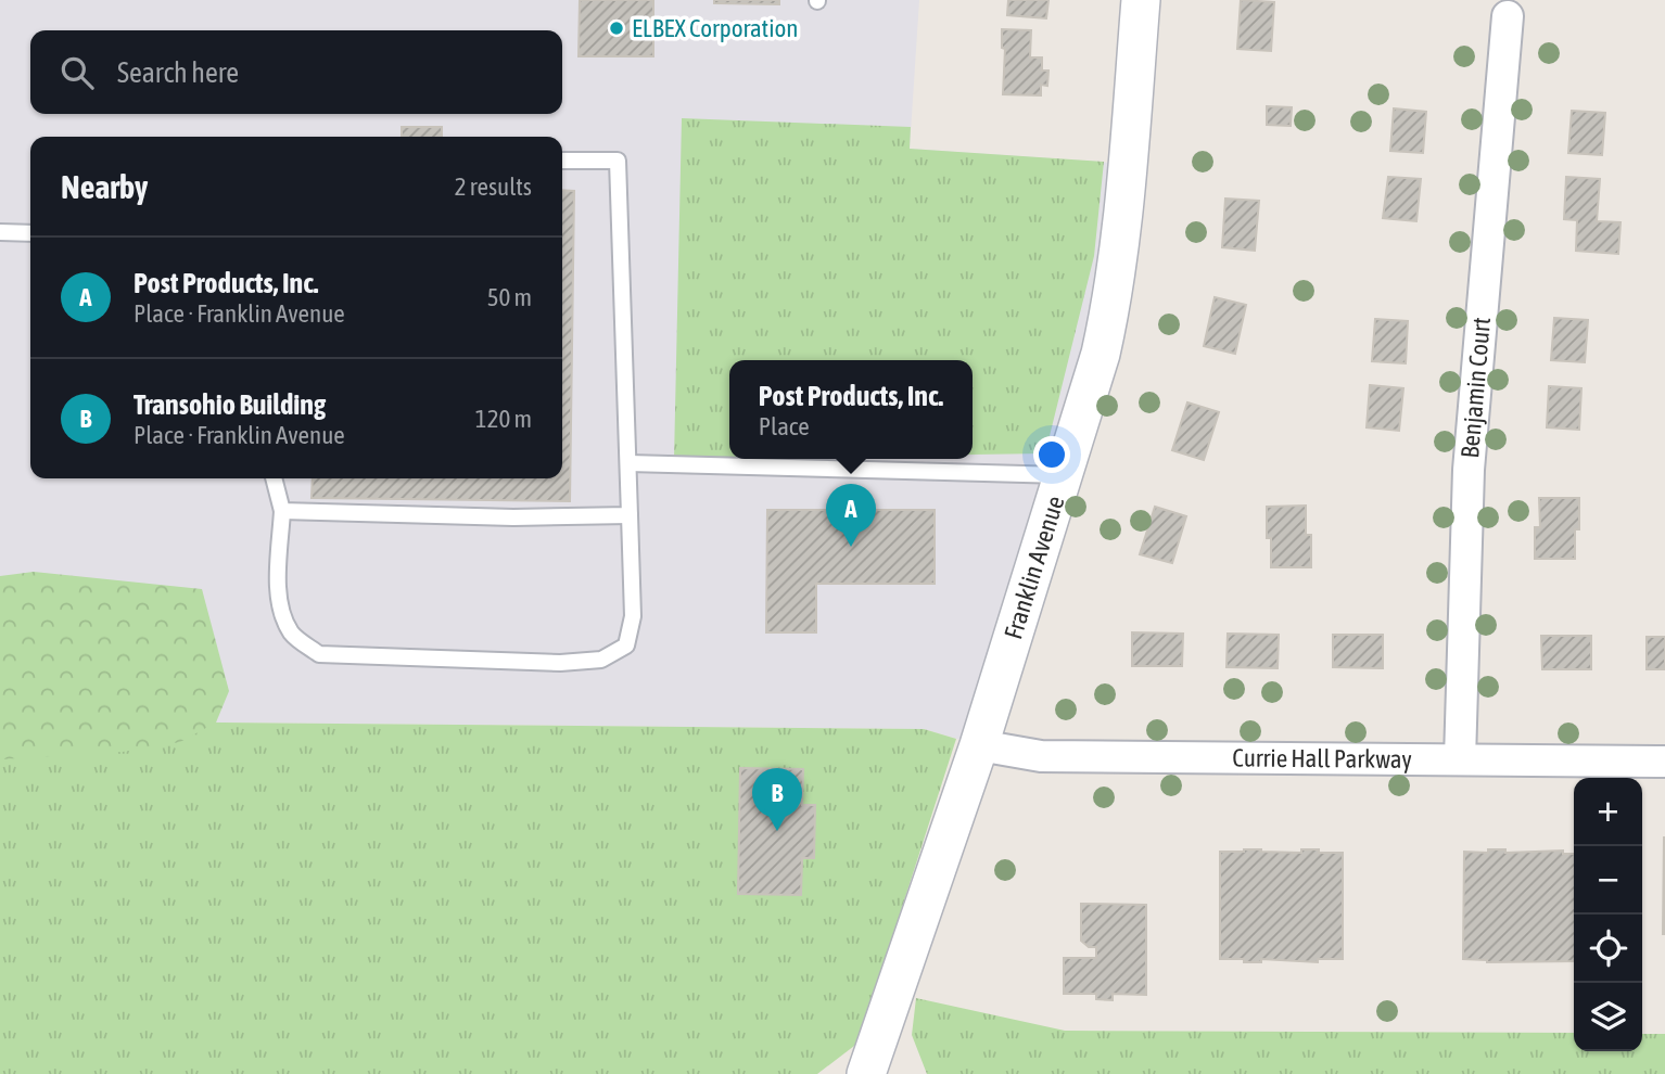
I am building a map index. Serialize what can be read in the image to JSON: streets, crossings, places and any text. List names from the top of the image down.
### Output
{
  "streets": {
    "street": ["Benjamin Court", "Franklin Avenue", "Currie Hall Parkway"]
  },
  "crossings": [
    ["Benjamin Court", "Currie Hall Parkway"],
    ["Franklin Avenue", "Currie Hall Parkway"]
  ],
  "places": ["ELBEX Corporation"],
  "page": {
    "search": "Search here",
    "heading": ["Nearby", "2 results"],
    "list": [
      {
        "mark": "A",
        "name": "Post Products, Inc.",
        "note": "Place · Franklin Avenue",
        "value": "50 m"
      },
      {
        "mark": "B",
        "name": "Transohio Building",
        "note": "Place · Franklin Avenue",
        "value": "120 m"
      }
    ],
    "popup": ["Post Products, Inc.", "Place"],
    "pins": ["A", "B"],
    "map_buttons": ["+", "−"]
  }
}
